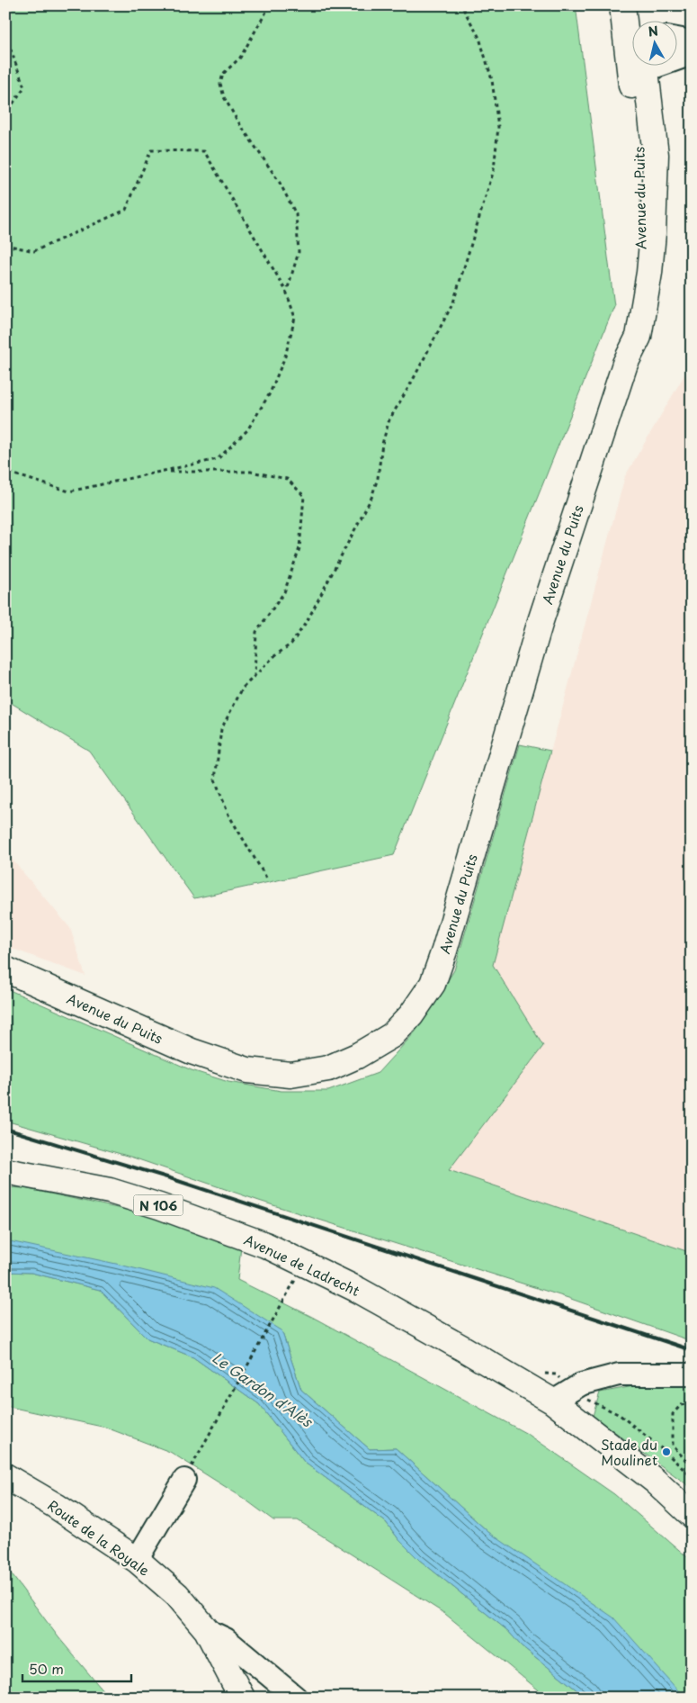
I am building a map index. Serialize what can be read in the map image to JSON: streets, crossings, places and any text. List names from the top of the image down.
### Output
{
  "streets": {
    "main road": [
      "Avenue du Puits",
      "N 106",
      "Avenue de Ladrecht",
      "Route de la Royale"
    ]
  },
  "crossings": [
    ["N 106", "Avenue de Ladrecht"]
  ],
  "water": ["Le Gardon d'Alès"],
  "places": ["Stade du Moulinet"],
  "scale_bar": "50 m",
  "north": "top"
}
